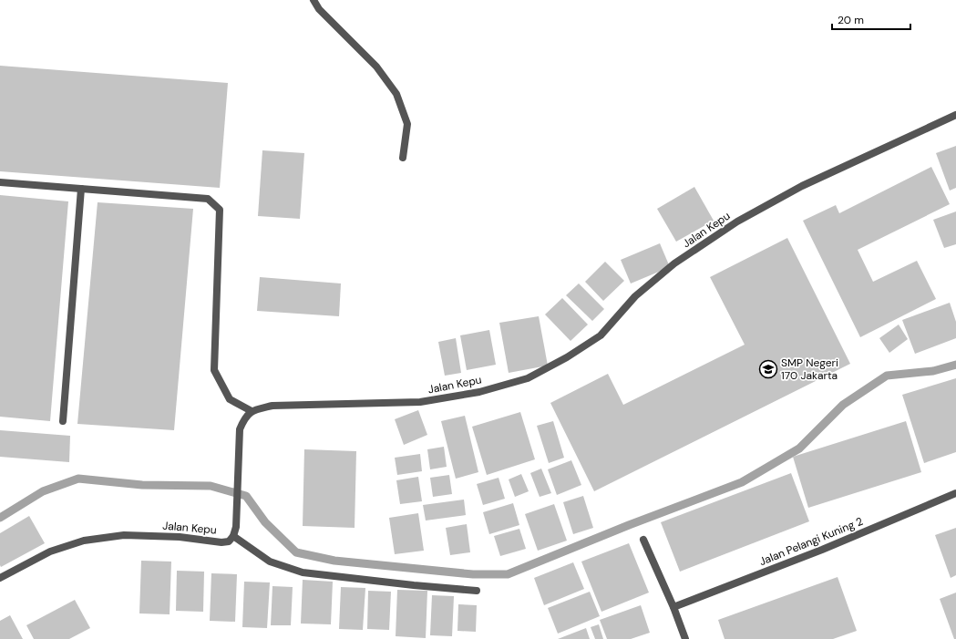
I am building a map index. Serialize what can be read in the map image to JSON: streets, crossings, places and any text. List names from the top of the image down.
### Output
{
  "streets": {
    "street": ["Jalan Kepu", "Jalan Pelangi Kuning 2"]
  },
  "places": {
    "school or university": ["SMP Negeri 170 Jakarta"]
  },
  "scale_bar": "20 m"
}
